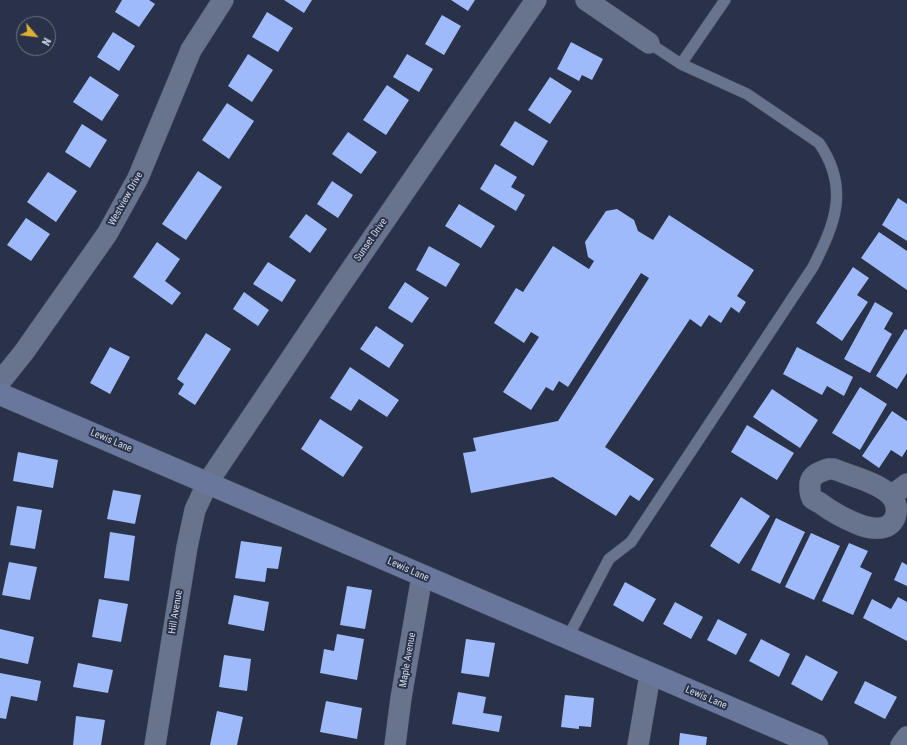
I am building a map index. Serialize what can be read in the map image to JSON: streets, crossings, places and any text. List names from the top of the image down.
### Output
{
  "streets": {
    "street": [
      "Westview Drive",
      "Sunset Drive",
      "Lewis Lane",
      "Hill Avenue",
      "Maple Avenue"
    ]
  },
  "crossings": [
    ["Sunset Drive", "Lewis Lane"],
    ["Sunset Drive", "Hill Avenue"],
    ["Lewis Lane", "Hill Avenue"],
    ["Lewis Lane", "Maple Avenue"]
  ],
  "north": "bottom right"
}
